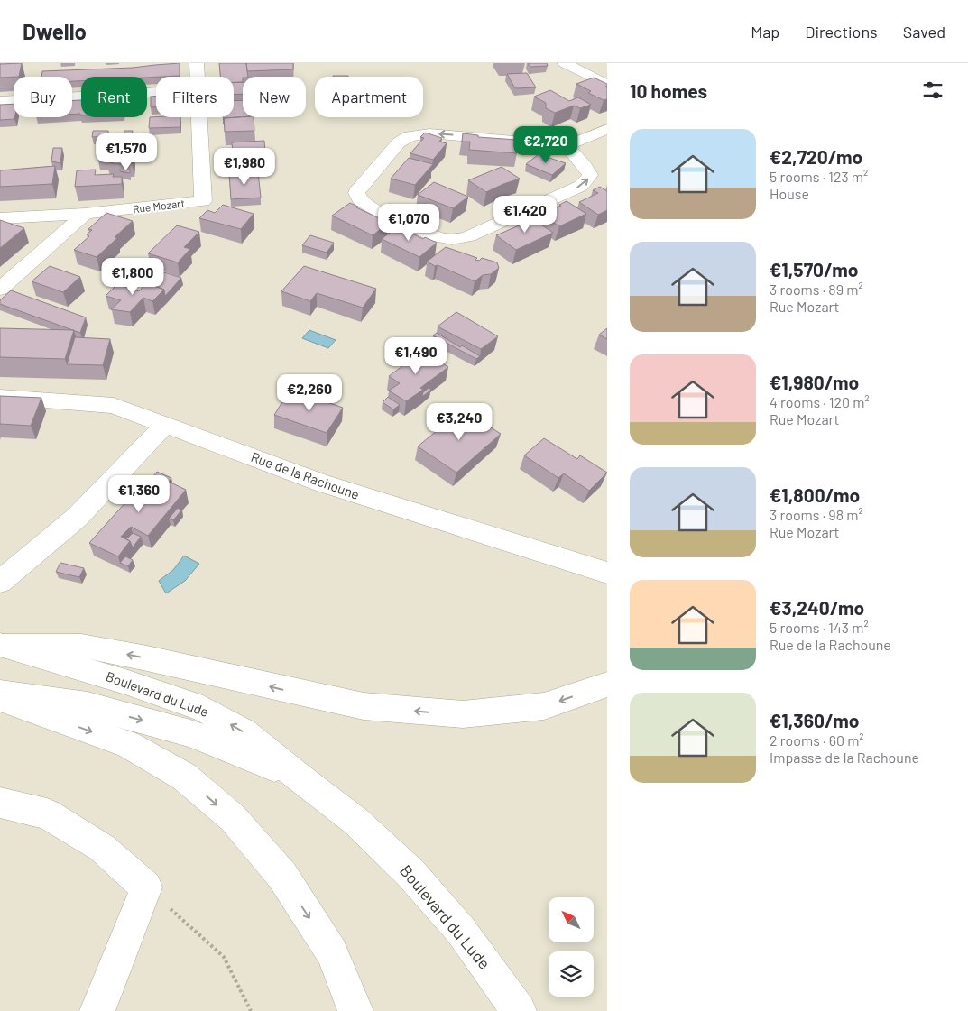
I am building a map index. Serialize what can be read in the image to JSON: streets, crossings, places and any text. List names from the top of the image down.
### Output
{
  "streets": {
    "main road": ["Rue Mozart", "Rue de la Rachoune", "Boulevard du Lude"]
  },
  "north": "top left",
  "page": {
    "header": "Dwello",
    "nav": ["Map", "Directions", "Saved"],
    "heading": "10 homes",
    "chip": [
      "Buy",
      "Rent",
      "Filters",
      "New",
      "Apartment"
    ],
    "list": [
      {
        "name": "€2,720/mo",
        "note": "5 rooms · 123 m² · House"
      },
      {
        "name": "€1,570/mo",
        "note": "3 rooms · 89 m² · Rue Mozart"
      },
      {
        "name": "€1,980/mo",
        "note": "4 rooms · 120 m² · Rue Mozart"
      },
      {
        "name": "€1,800/mo",
        "note": "3 rooms · 98 m² · Rue Mozart"
      },
      {
        "name": "€3,240/mo",
        "note": "5 rooms · 143 m² · Rue de la Rachoune"
      },
      {
        "name": "€1,360/mo",
        "note": "2 rooms · 60 m² · Impasse de la Rachoune"
      }
    ],
    "price": [
      "€2,720",
      "€1,570",
      "€1,980",
      "€1,420",
      "€1,070",
      "€1,800",
      "€1,490",
      "€2,260",
      "€3,240",
      "€1,360"
    ]
  }
}
